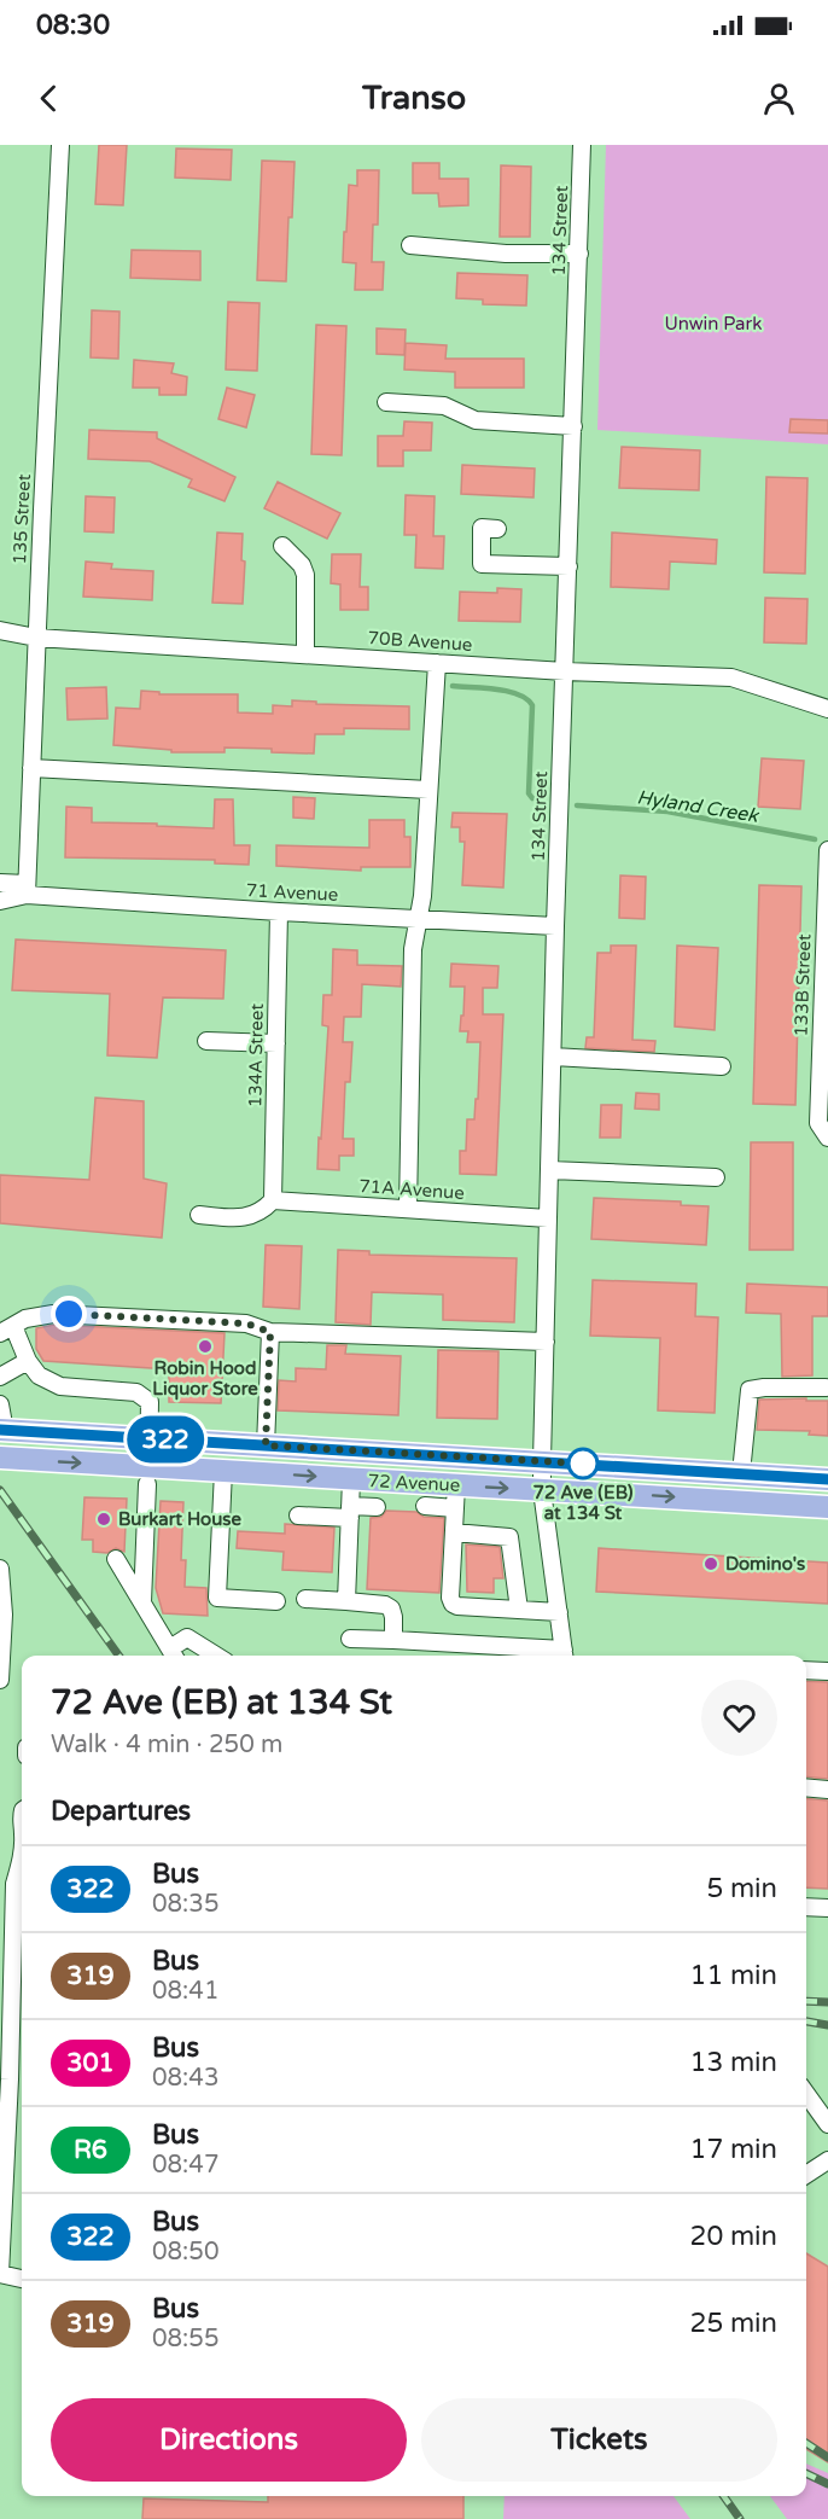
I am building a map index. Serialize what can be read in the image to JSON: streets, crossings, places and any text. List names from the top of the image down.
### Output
{
  "streets": {
    "main road": ["72 Avenue"],
    "street": [
      "134 Street",
      "135 Street",
      "70B Avenue",
      "71 Avenue",
      "133B Street",
      "134A Street",
      "71A Avenue"
    ]
  },
  "crossings": [
    ["134 Street", "70B Avenue"],
    ["134 Street", "71 Avenue"],
    ["134 Street", "71A Avenue"],
    ["134 Street", "72 Avenue"],
    ["135 Street", "70B Avenue"],
    ["135 Street", "71 Avenue"],
    ["71 Avenue", "134A Street"],
    ["134A Street", "71A Avenue"]
  ],
  "water": ["Hyland Creek"],
  "parks": ["Unwin Park"],
  "places": [
    "Robin Hood Liquor Store",
    "72 Ave (EB) at 134 St",
    "Burkart House",
    "Domino's"
  ],
  "lines": ["bus line 322"],
  "page": {
    "status": "08:30",
    "header": "Transo",
    "on_map": "322",
    "heading": [
      ["72 Ave (EB) at 134 St", "Walk · 4 min · 250 m"],
      "Departures"
    ],
    "list": [
      {
        "mark": "322",
        "name": "Bus",
        "note": "08:35",
        "value": "5 min"
      },
      {
        "mark": "319",
        "name": "Bus",
        "note": "08:41",
        "value": "11 min"
      },
      {
        "mark": "301",
        "name": "Bus",
        "note": "08:43",
        "value": "13 min"
      },
      {
        "mark": "R6",
        "name": "Bus",
        "note": "08:47",
        "value": "17 min"
      },
      {
        "mark": "322",
        "name": "Bus",
        "note": "08:50",
        "value": "20 min"
      },
      {
        "mark": "319",
        "name": "Bus",
        "note": "08:55",
        "value": "25 min"
      }
    ],
    "buttons": ["Directions", "Tickets"]
  }
}
